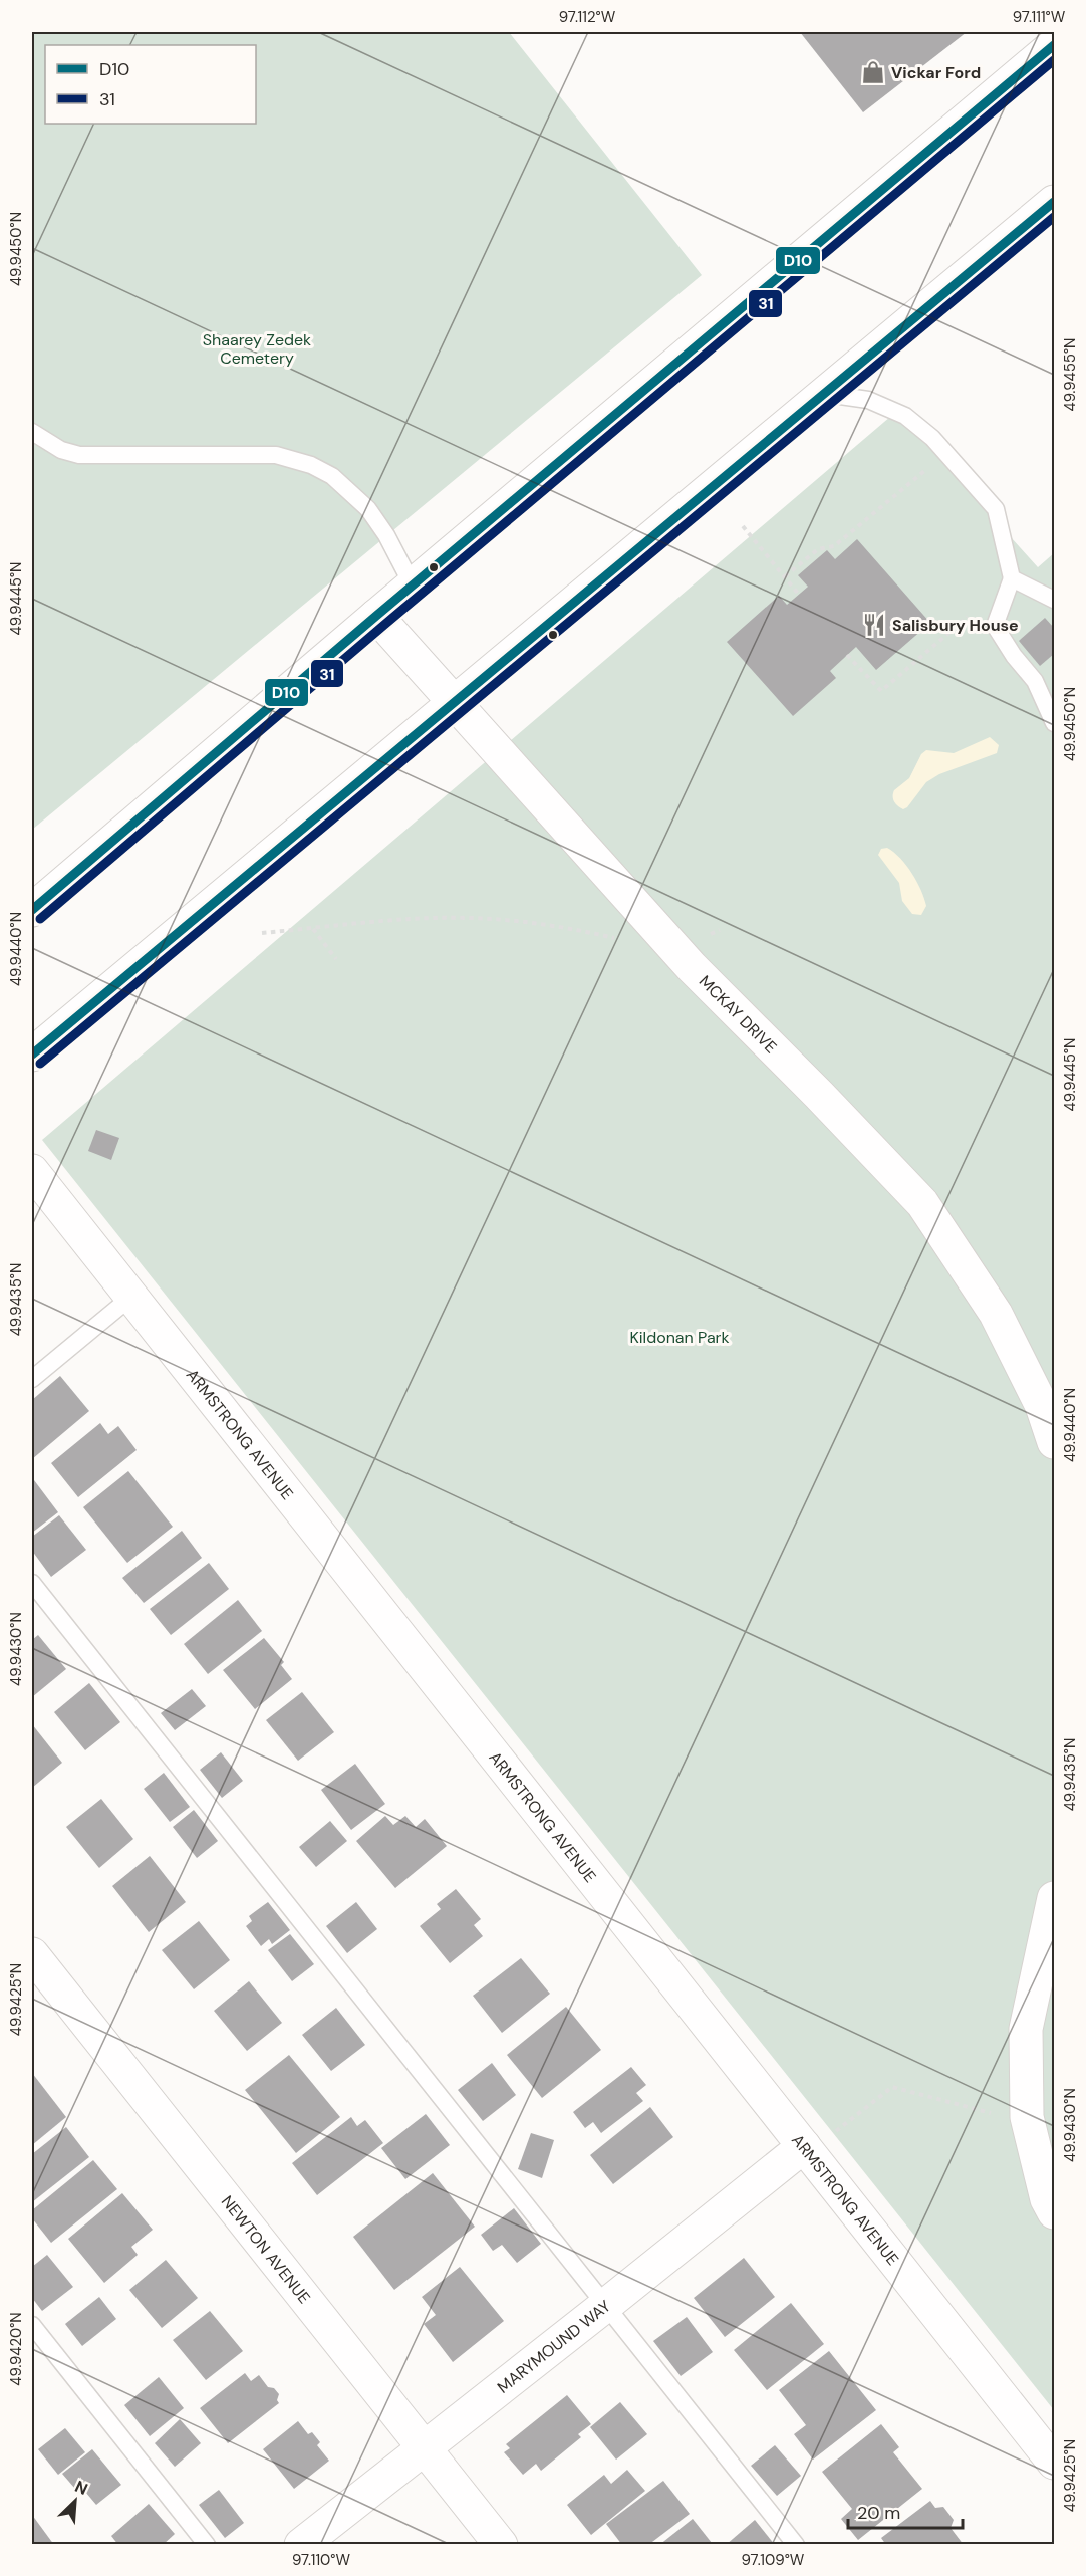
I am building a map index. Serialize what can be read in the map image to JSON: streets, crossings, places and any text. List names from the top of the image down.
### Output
{
  "streets": {
    "street": [
      "MCKAY DRIVE",
      "ARMSTRONG AVENUE",
      "NEWTON AVENUE",
      "MARYMOUND WAY"
    ]
  },
  "crossings": [
    ["ARMSTRONG AVENUE", "MARYMOUND WAY"],
    ["NEWTON AVENUE", "MARYMOUND WAY"]
  ],
  "parks": ["Shaarey Zedek Cemetery", "Kildonan Park"],
  "places": {
    "shop": ["Vickar Ford"],
    "restaurant": ["Salisbury House"]
  },
  "lines": ["transit line D10", "transit line 31"],
  "legend": ["D10", "31"],
  "scale_bar": "20 m",
  "north": "top right",
  "coordinates": [
    "97.112°W",
    "97.111°W",
    "49.9450°N",
    "49.9455°N",
    "49.9445°N",
    "49.9440°N",
    "49.9435°N",
    "49.9430°N",
    "49.9425°N",
    "49.9420°N",
    "97.110°W",
    "97.109°W"
  ]
}
